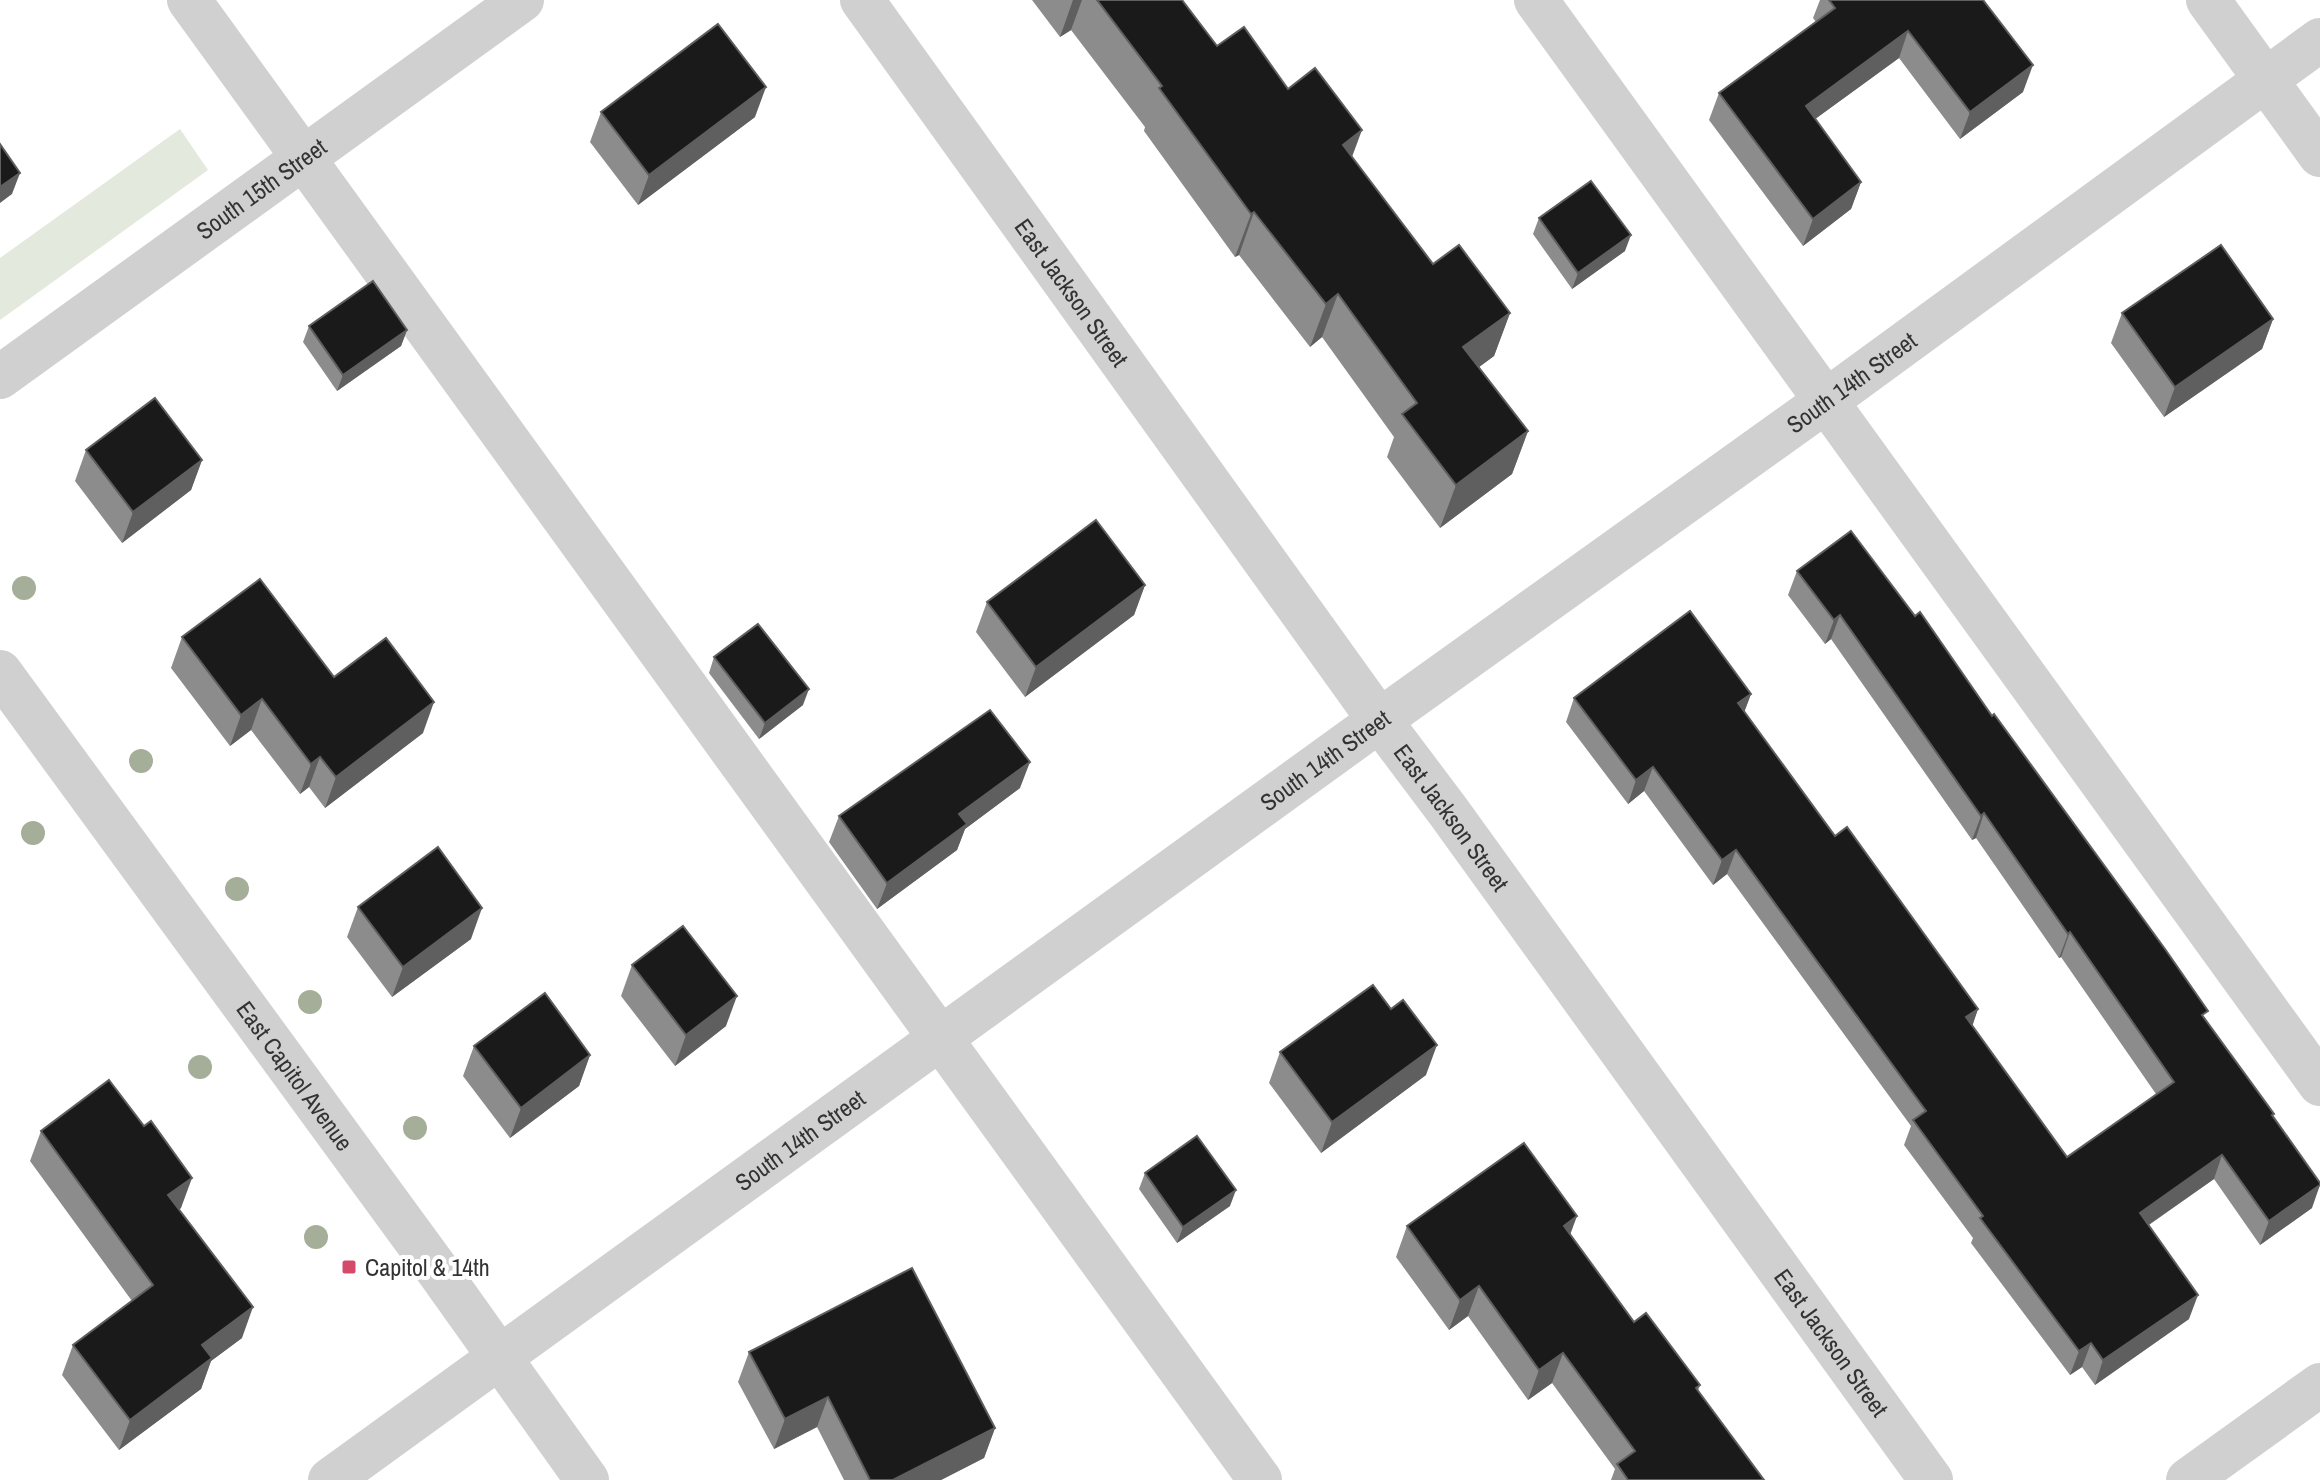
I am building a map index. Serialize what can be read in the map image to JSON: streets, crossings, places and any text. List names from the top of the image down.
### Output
{
  "streets": {
    "street": [
      "South 15th Street",
      "East Jackson Street",
      "South 14th Street",
      "East Capitol Avenue"
    ]
  },
  "crossings": [
    ["East Jackson Street", "South 14th Street"],
    ["South 14th Street", "East Capitol Avenue"]
  ],
  "places": {
    "transit": ["Capitol & 14th"]
  }
}
